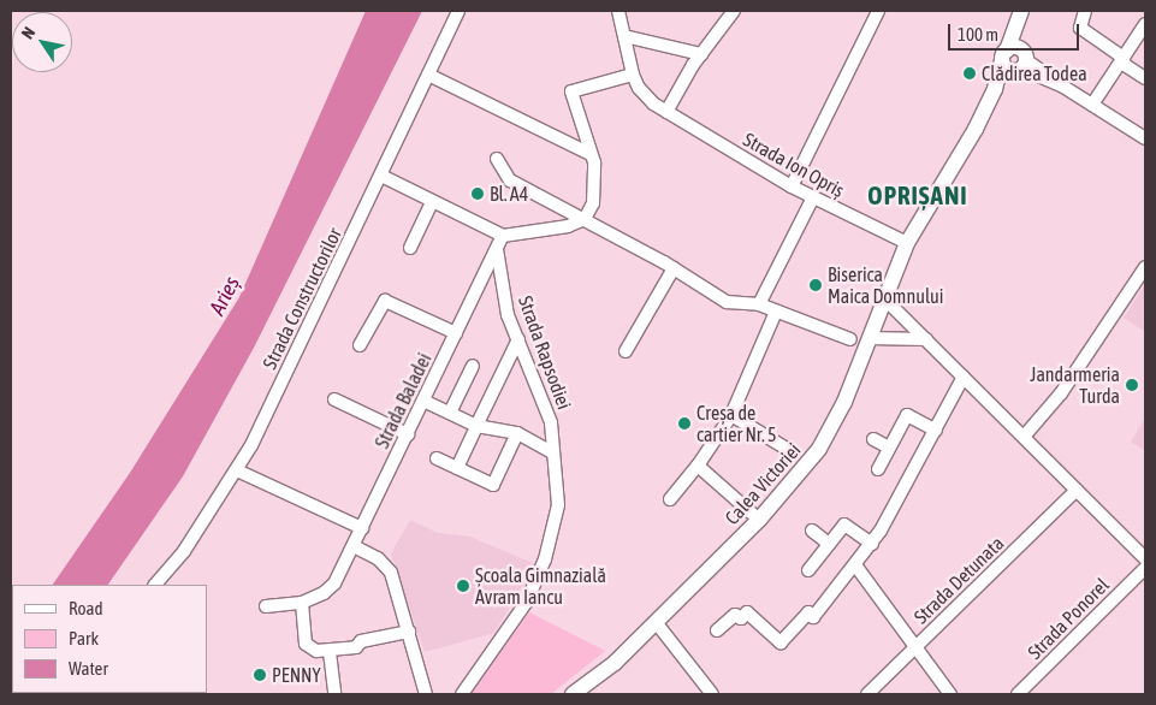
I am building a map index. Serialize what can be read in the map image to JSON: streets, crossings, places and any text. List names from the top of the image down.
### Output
{
  "streets": {
    "main road": ["Calea Victoriei"],
    "street": [
      "Strada Ion Opriș",
      "Strada Constructorilor",
      "Strada Rapsodiei",
      "Strada Baladei",
      "Strada Detunata",
      "Strada Ponorel"
    ]
  },
  "crossings": [
    ["Strada Ion Opriș", "Calea Victoriei"],
    ["Strada Rapsodiei", "Strada Baladei"]
  ],
  "districts": ["OPRIȘANI"],
  "water": ["Arieș"],
  "places": [
    "Clădirea Todea",
    "Bl. A4",
    "Biserica Maica Domnului",
    "Jandarmeria Turda",
    "Creșa de cartier Nr. 5",
    "Școala Gimnazială Avram Iancu",
    "PENNY"
  ],
  "legend": ["Road", "Park", "Water"],
  "scale_bar": "100 m",
  "north": "top left"
}
